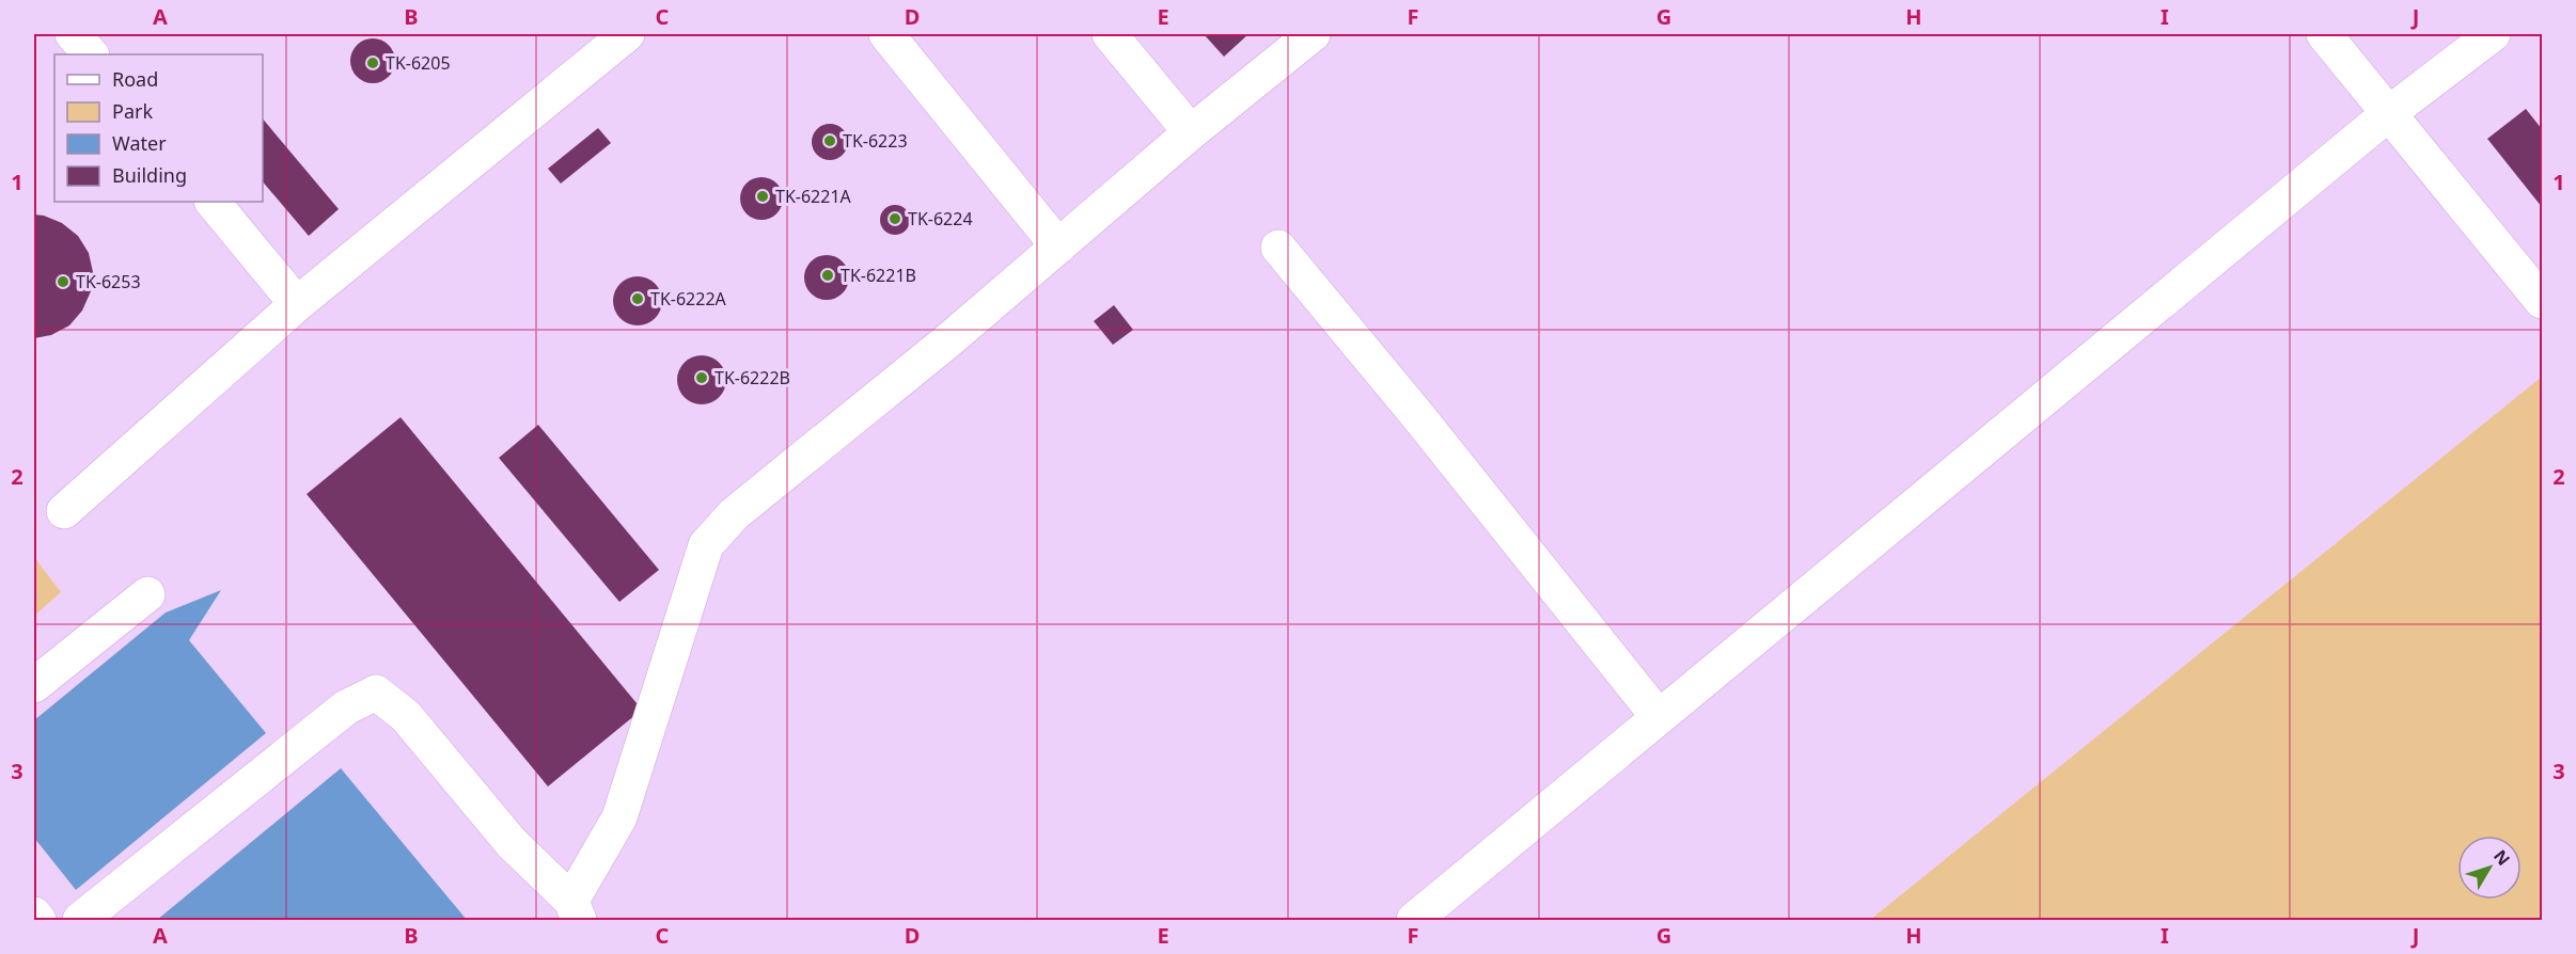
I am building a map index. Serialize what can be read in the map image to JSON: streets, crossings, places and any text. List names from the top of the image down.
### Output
{
  "places": [
    "TK-6205",
    "TK-6223",
    "TK-6221A",
    "TK-6224",
    "TK-6221B",
    "TK-6253",
    "TK-6222A",
    "TK-6222B"
  ],
  "legend": [
    "Road",
    "Park",
    "Water",
    "Building"
  ],
  "north": "top right",
  "grid": {
    "columns": [
      "A",
      "B",
      "C",
      "D",
      "E",
      "F",
      "G",
      "H",
      "I",
      "J"
    ],
    "rows": ["1", "2", "3"]
  }
}
